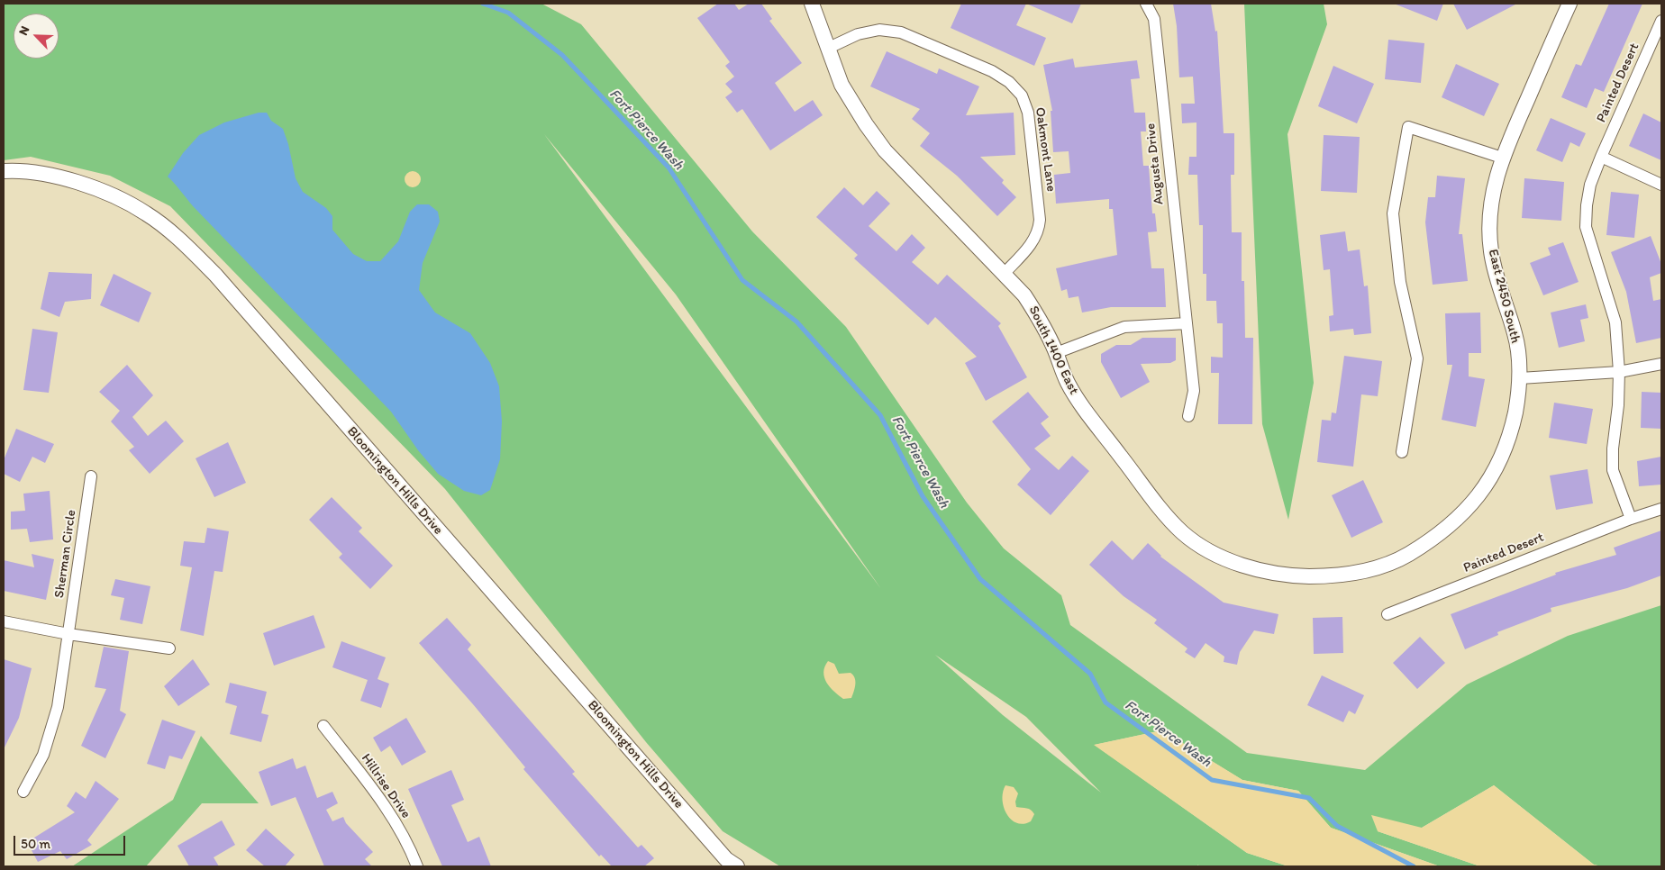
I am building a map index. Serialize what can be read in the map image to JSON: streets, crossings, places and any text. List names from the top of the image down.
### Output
{
  "streets": {
    "street": [
      "Painted Desert",
      "Oakmont Lane",
      "Augusta Drive",
      "East 2450 South",
      "South 1400 East",
      "Bloomington Hills Drive",
      "Sherman Circle",
      "Hillrise Drive"
    ]
  },
  "crossings": [
    ["Oakmont Lane", "South 1400 East"],
    ["East 2450 South", "South 1400 East"]
  ],
  "water": ["Fort Pierce Wash"],
  "scale_bar": "50 m",
  "north": "top left"
}
